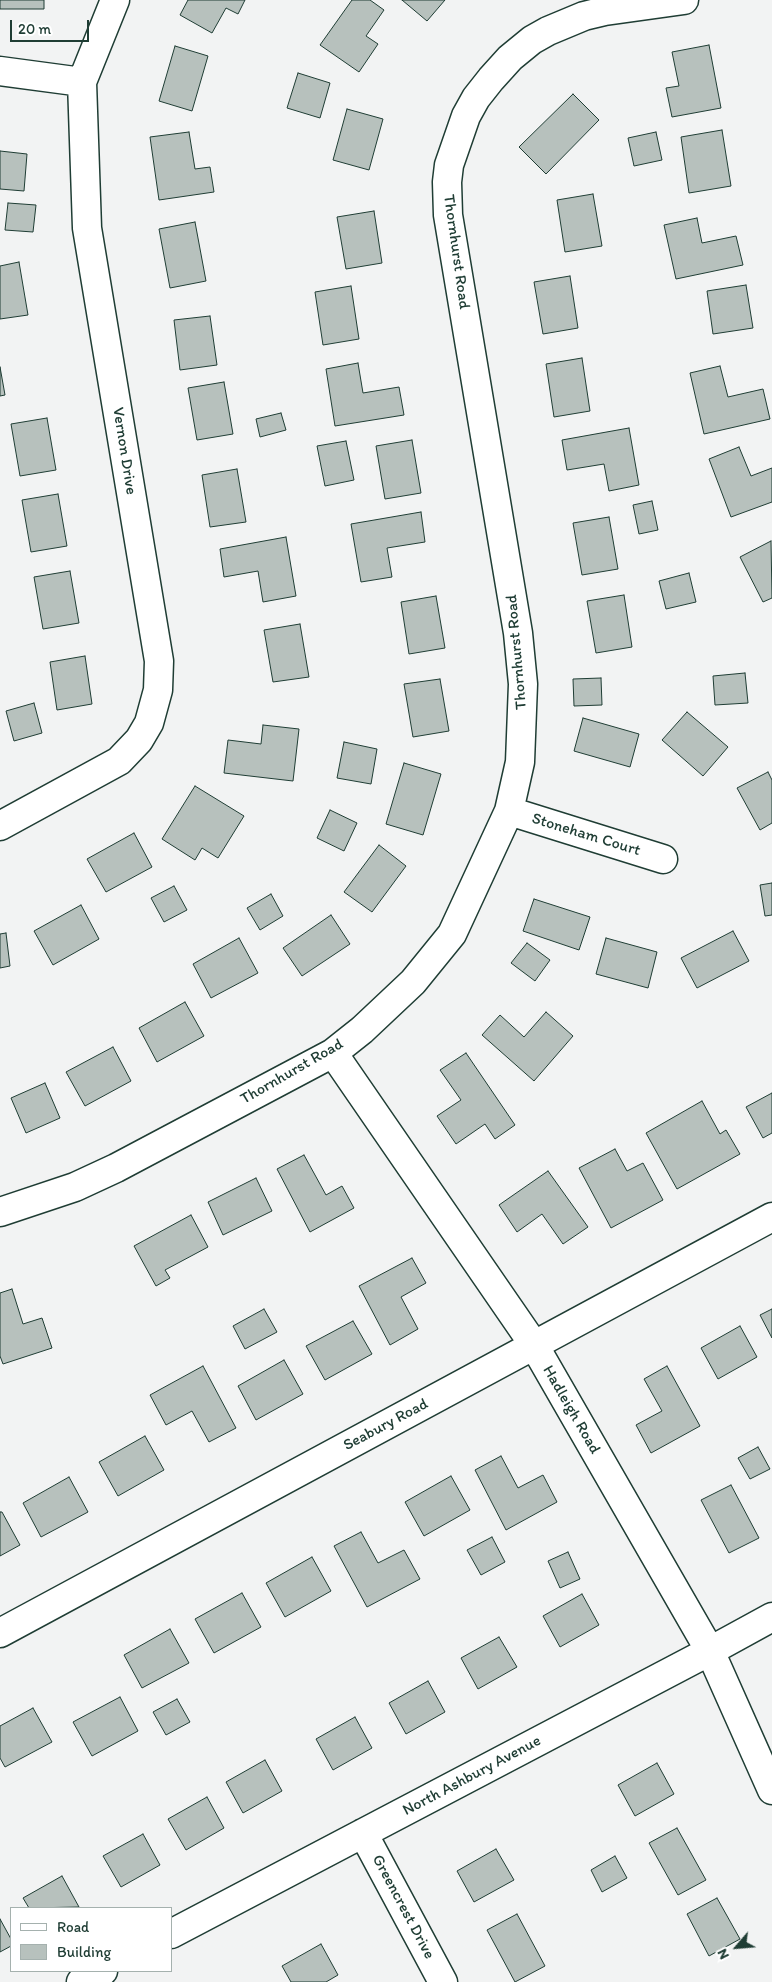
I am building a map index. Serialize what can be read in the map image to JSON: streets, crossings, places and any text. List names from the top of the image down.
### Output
{
  "streets": {
    "street": [
      "Thornhurst Road",
      "Vernon Drive",
      "Stoneham Court",
      "Hadleigh Road",
      "Seabury Road",
      "North Ashbury Avenue",
      "Greencrest Drive"
    ]
  },
  "crossings": [
    ["Thornhurst Road", "Stoneham Court"],
    ["Thornhurst Road", "Hadleigh Road"],
    ["Hadleigh Road", "Seabury Road"],
    ["Hadleigh Road", "North Ashbury Avenue"],
    ["North Ashbury Avenue", "Greencrest Drive"]
  ],
  "legend": ["Road", "Building"],
  "scale_bar": "20 m",
  "north": "bottom left"
}
